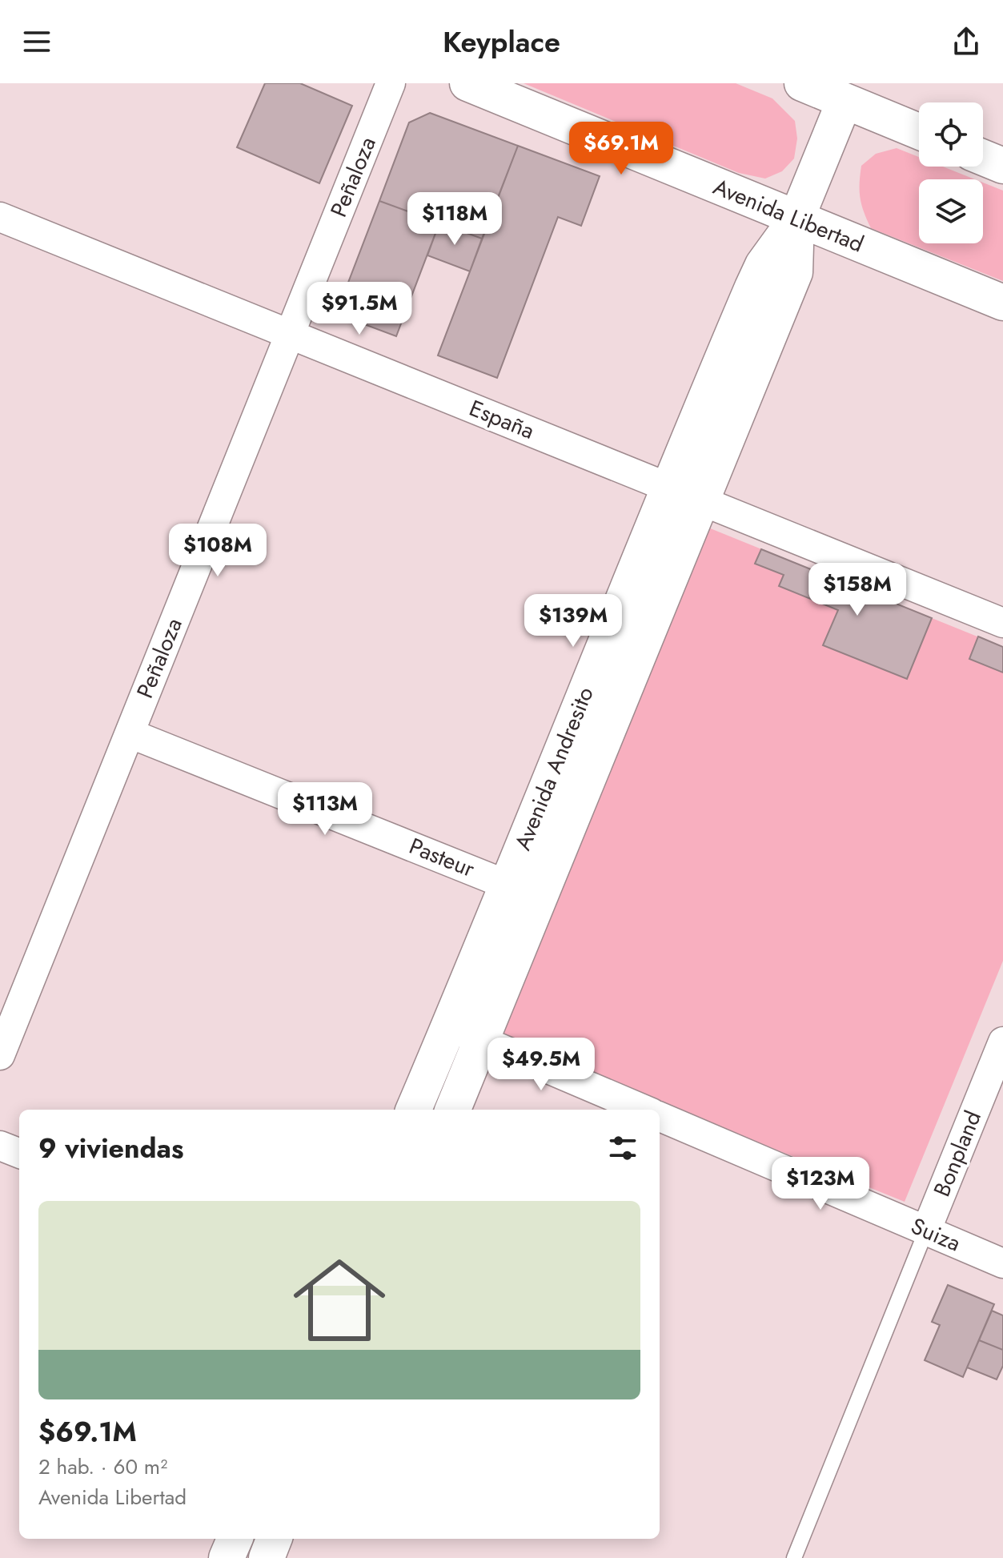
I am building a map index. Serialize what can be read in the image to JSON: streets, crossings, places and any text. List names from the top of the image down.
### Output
{
  "streets": {
    "main road": ["Avenida Libertad", "Avenida Andresito"],
    "street": [
      "Peñaloza",
      "España",
      "Pasteur",
      "Bonpland",
      "Suiza"
    ]
  },
  "crossings": [
    ["Peñaloza", "España"],
    ["Peñaloza", "Pasteur"],
    ["Avenida Libertad", "Avenida Andresito"],
    ["España", "Avenida Andresito"],
    ["Avenida Andresito", "Pasteur"],
    ["Bonpland", "Suiza"]
  ],
  "page": {
    "header": "Keyplace",
    "price": [
      "$69.1M",
      "$118M",
      "$91.5M",
      "$108M",
      "$158M",
      "$139M",
      "$113M",
      "$49.5M",
      "$123M"
    ],
    "heading": "9 viviendas",
    "list": [
      {
        "name": "$69.1M",
        "note": "2 hab. · 60 m² · Avenida Libertad"
      }
    ]
  }
}
